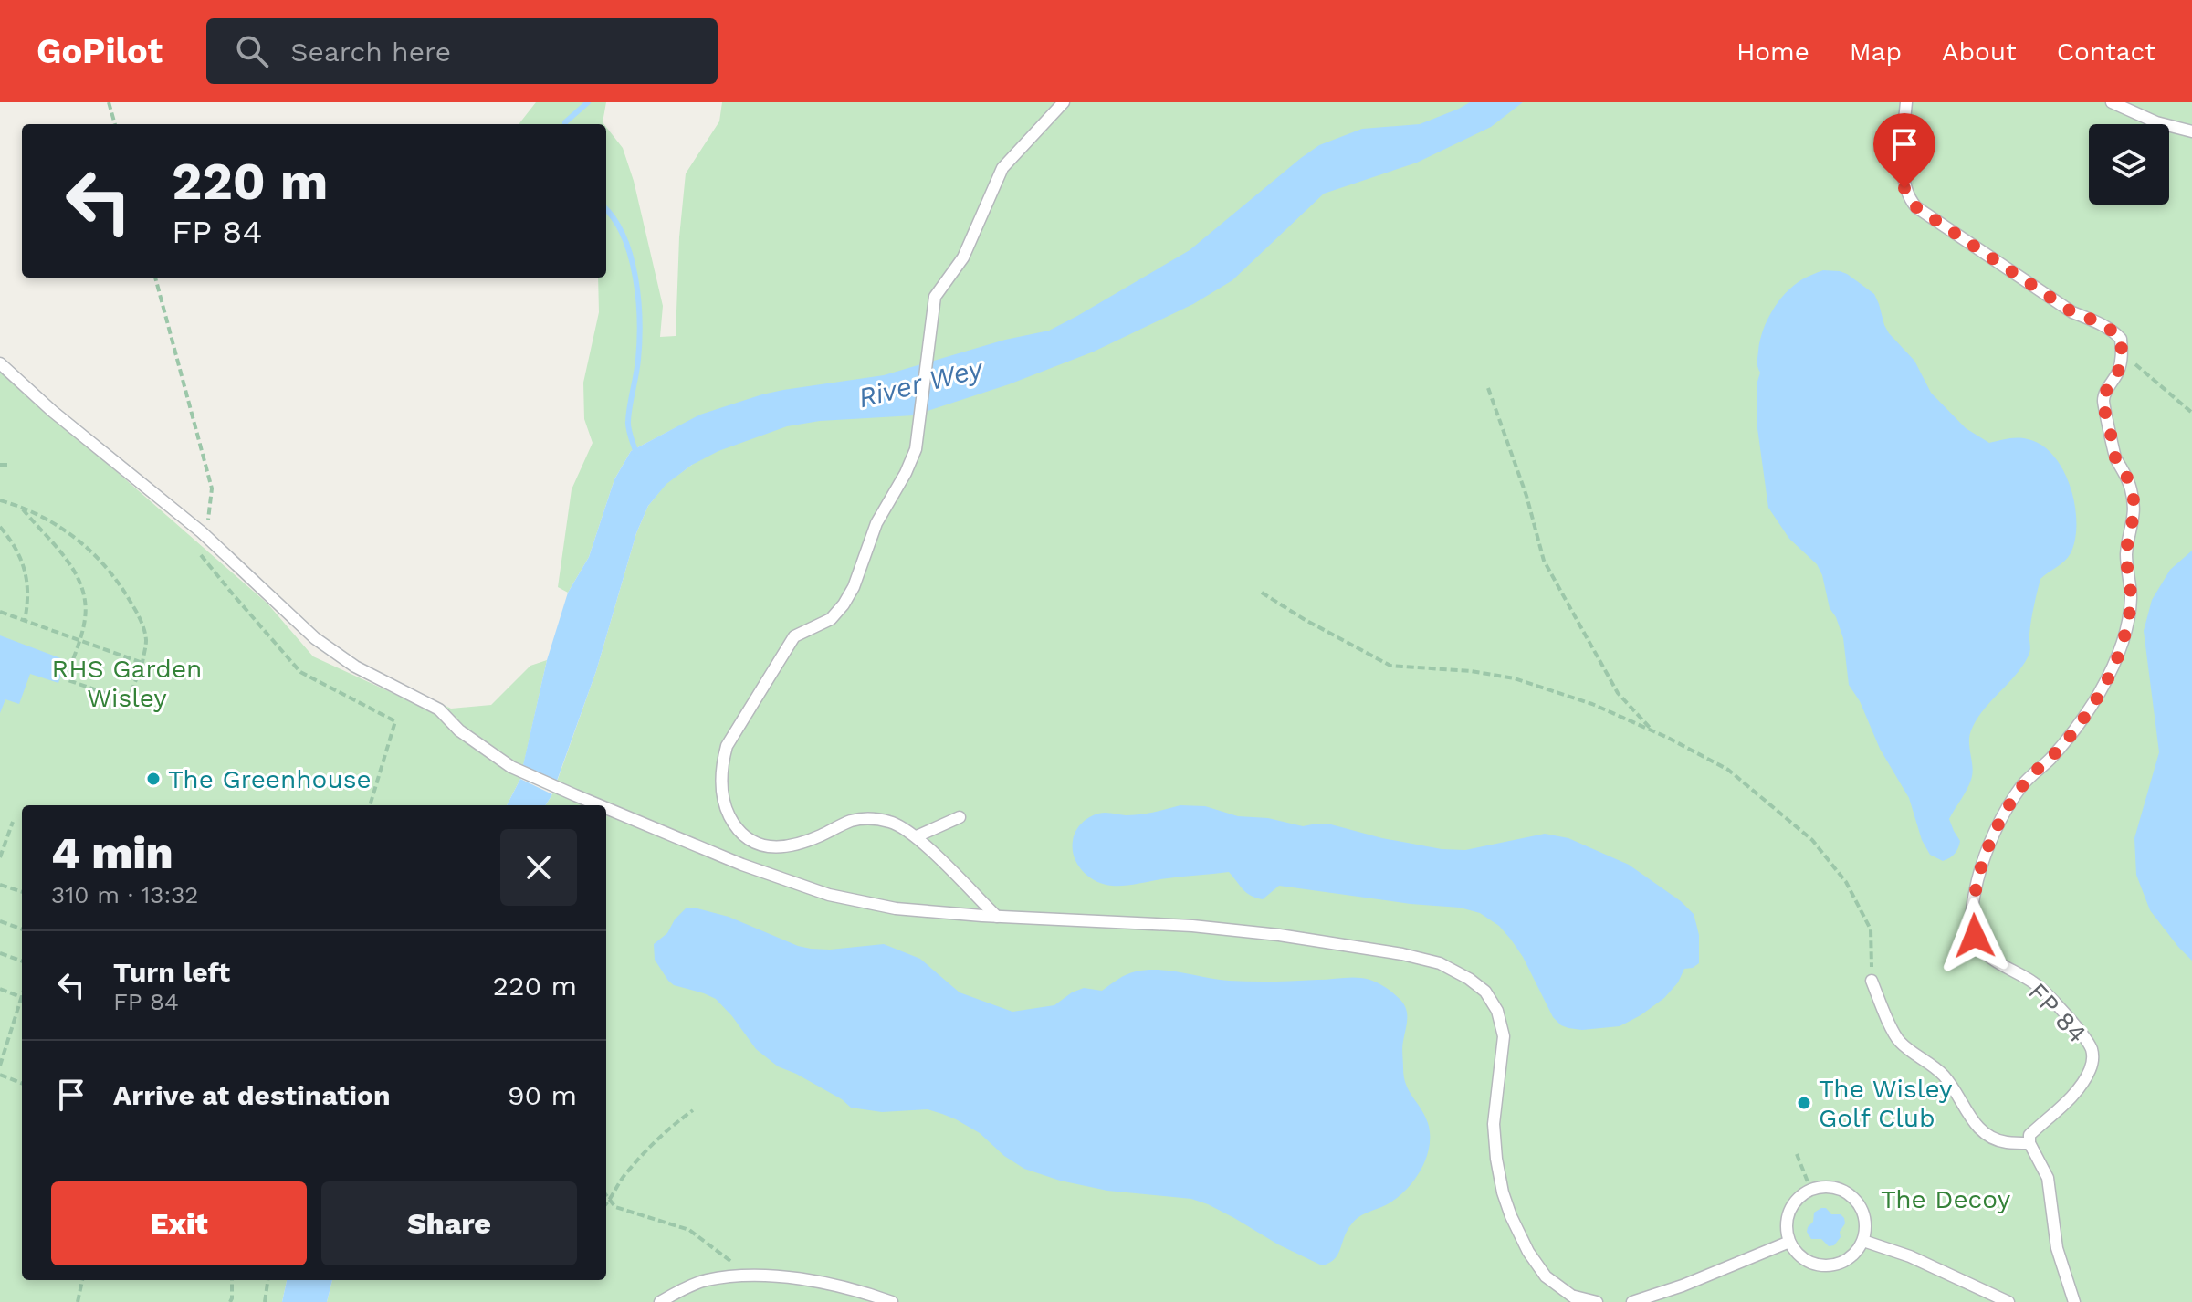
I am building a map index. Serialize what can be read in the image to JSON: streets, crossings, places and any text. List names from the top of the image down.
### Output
{
  "streets": {
    "lane": ["FP 84"]
  },
  "water": ["River Wey"],
  "parks": ["RHS Garden Wisley", "The Decoy"],
  "places": ["The Greenhouse", "The Wisley Golf Club"],
  "page": {
    "header": "GoPilot",
    "search": "Search here",
    "nav": [
      "Home",
      "Map",
      "About",
      "Contact"
    ],
    "turn": ["220 m", "FP 84"],
    "heading": ["4 min", "310 m · 13:32"],
    "list": [
      {
        "name": "Turn left",
        "note": "FP 84",
        "value": "220 m"
      },
      {
        "name": "Arrive at destination",
        "value": "90 m"
      }
    ],
    "buttons": ["Exit", "Share"]
  }
}
